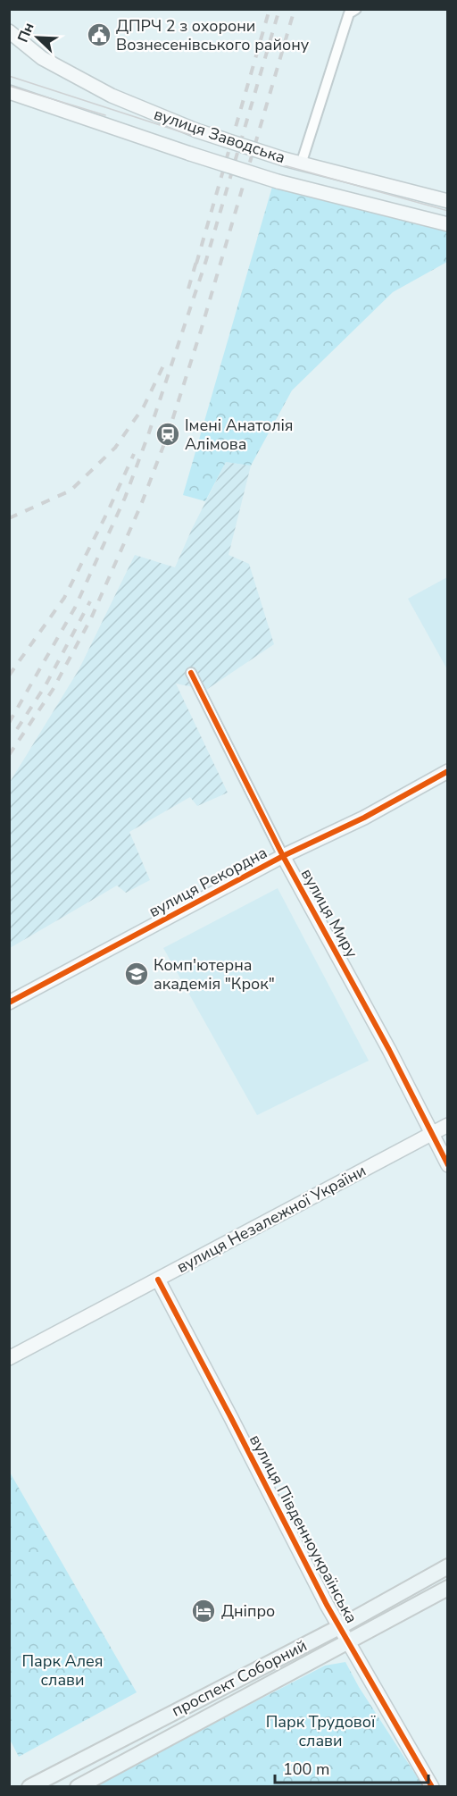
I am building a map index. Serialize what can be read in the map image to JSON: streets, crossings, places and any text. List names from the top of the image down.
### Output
{
  "streets": {
    "main road": ["проспект Соборний"],
    "street": [
      "вулиця Заводська",
      "вулиця Рекордна",
      "вулиця Миру",
      "вулиця Незалежної України",
      "вулиця Південноукраїнська"
    ]
  },
  "crossings": [
    ["вулиця Рекордна", "вулиця Миру"],
    ["вулиця Миру", "вулиця Незалежної України"],
    ["вулиця Незалежної України", "вулиця Південноукраїнська"],
    ["вулиця Південноукраїнська", "проспект Соборний"]
  ],
  "parks": ["Парк Алея слави", "Парк Трудової слави"],
  "places": {
    "public building": ["ДПРЧ 2 з охорони Вознесенівського району"],
    "station": ["Імені Анатолія Алімова"],
    "school or university": ["Комп'ютерна академія \"Крок\""],
    "hotel": ["Дніпро"]
  },
  "scale_bar": "100 m",
  "north": "top left"
}
